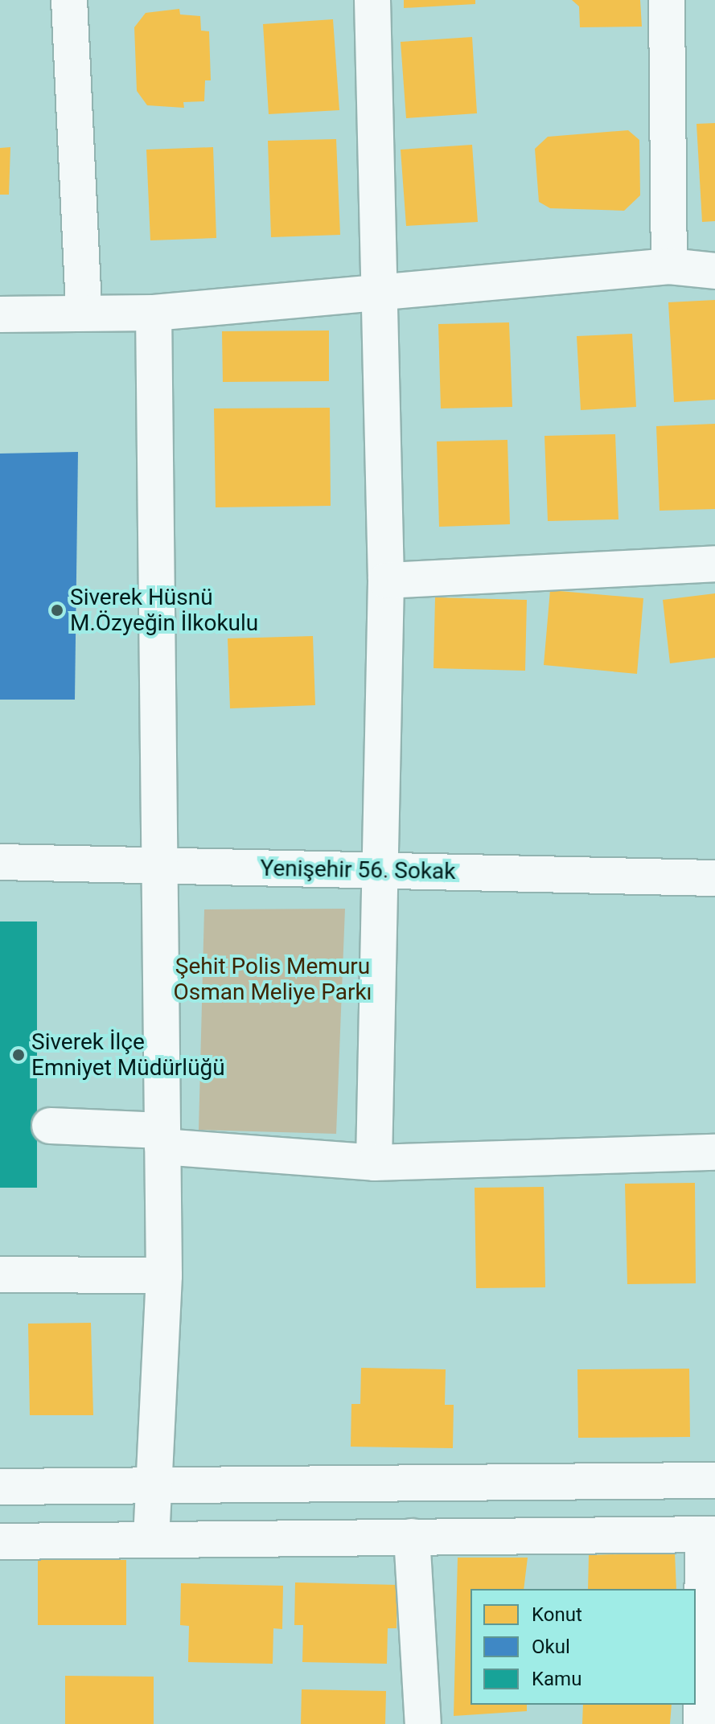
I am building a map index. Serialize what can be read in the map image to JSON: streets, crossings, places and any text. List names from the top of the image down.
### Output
{
  "streets": {
    "street": ["Yenişehir 56. Sokak"]
  },
  "parks": ["Şehit Polis Memuru Osman Meliye Parkı"],
  "places": ["Siverek Hüsnü M.Özyeğin İlkokulu", "Siverek İlçe Emniyet Müdürlüğü"],
  "legend": ["Konut", "Okul", "Kamu"]
}
